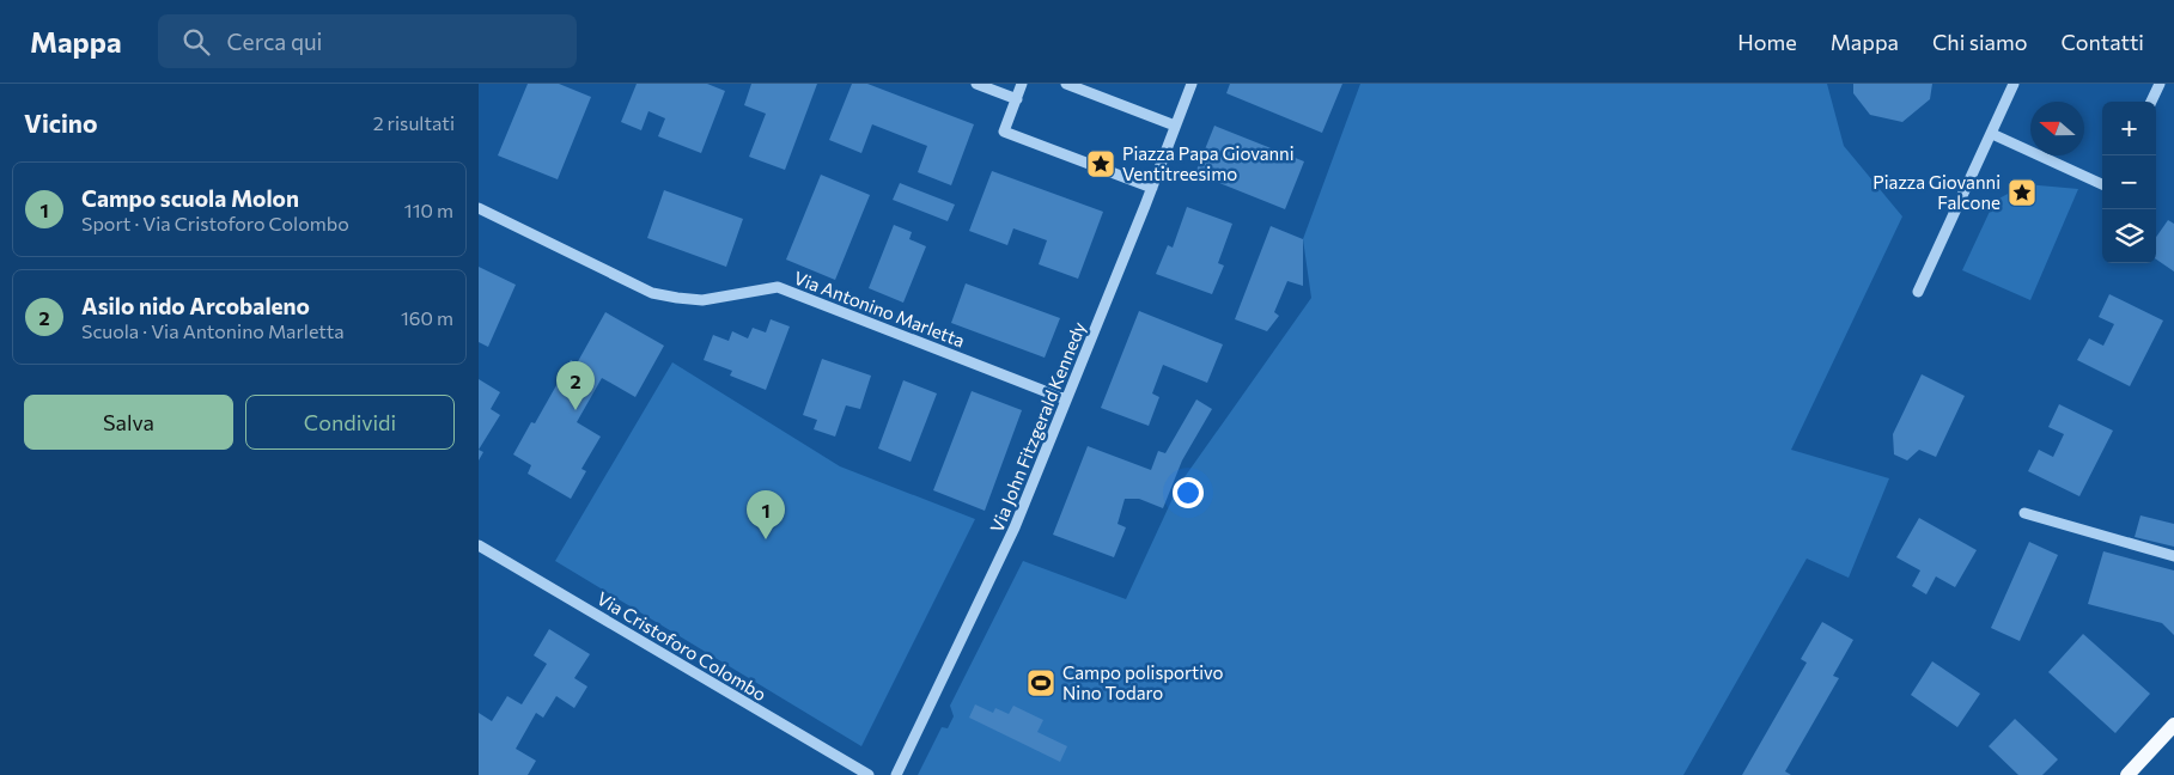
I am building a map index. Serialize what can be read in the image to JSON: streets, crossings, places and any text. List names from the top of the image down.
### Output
{
  "streets": {
    "street": ["Via Antonino Marletta", "Via John Fitzgerald Kennedy", "Via Cristoforo Colombo"]
  },
  "crossings": [
    ["Via Antonino Marletta", "Via John Fitzgerald Kennedy"]
  ],
  "places": {
    "place": ["Piazza Papa Giovanni Ventitreesimo", "Piazza Giovanni Falcone"],
    "sports": ["Campo polisportivo Nino Todaro"]
  },
  "north": "left",
  "page": {
    "header": "Mappa",
    "search": "Cerca qui",
    "nav": [
      "Home",
      "Mappa",
      "Chi siamo",
      "Contatti"
    ],
    "heading": ["Vicino", "2 risultati"],
    "map_buttons": ["+", "−"],
    "list": [
      {
        "mark": "1",
        "name": "Campo scuola Molon",
        "note": "Sport · Via Cristoforo Colombo",
        "value": "110 m"
      },
      {
        "mark": "2",
        "name": "Asilo nido Arcobaleno",
        "note": "Scuola · Via Antonino Marletta",
        "value": "160 m"
      }
    ],
    "pins": ["2", "1"],
    "buttons": ["Salva", "Condividi"]
  }
}
